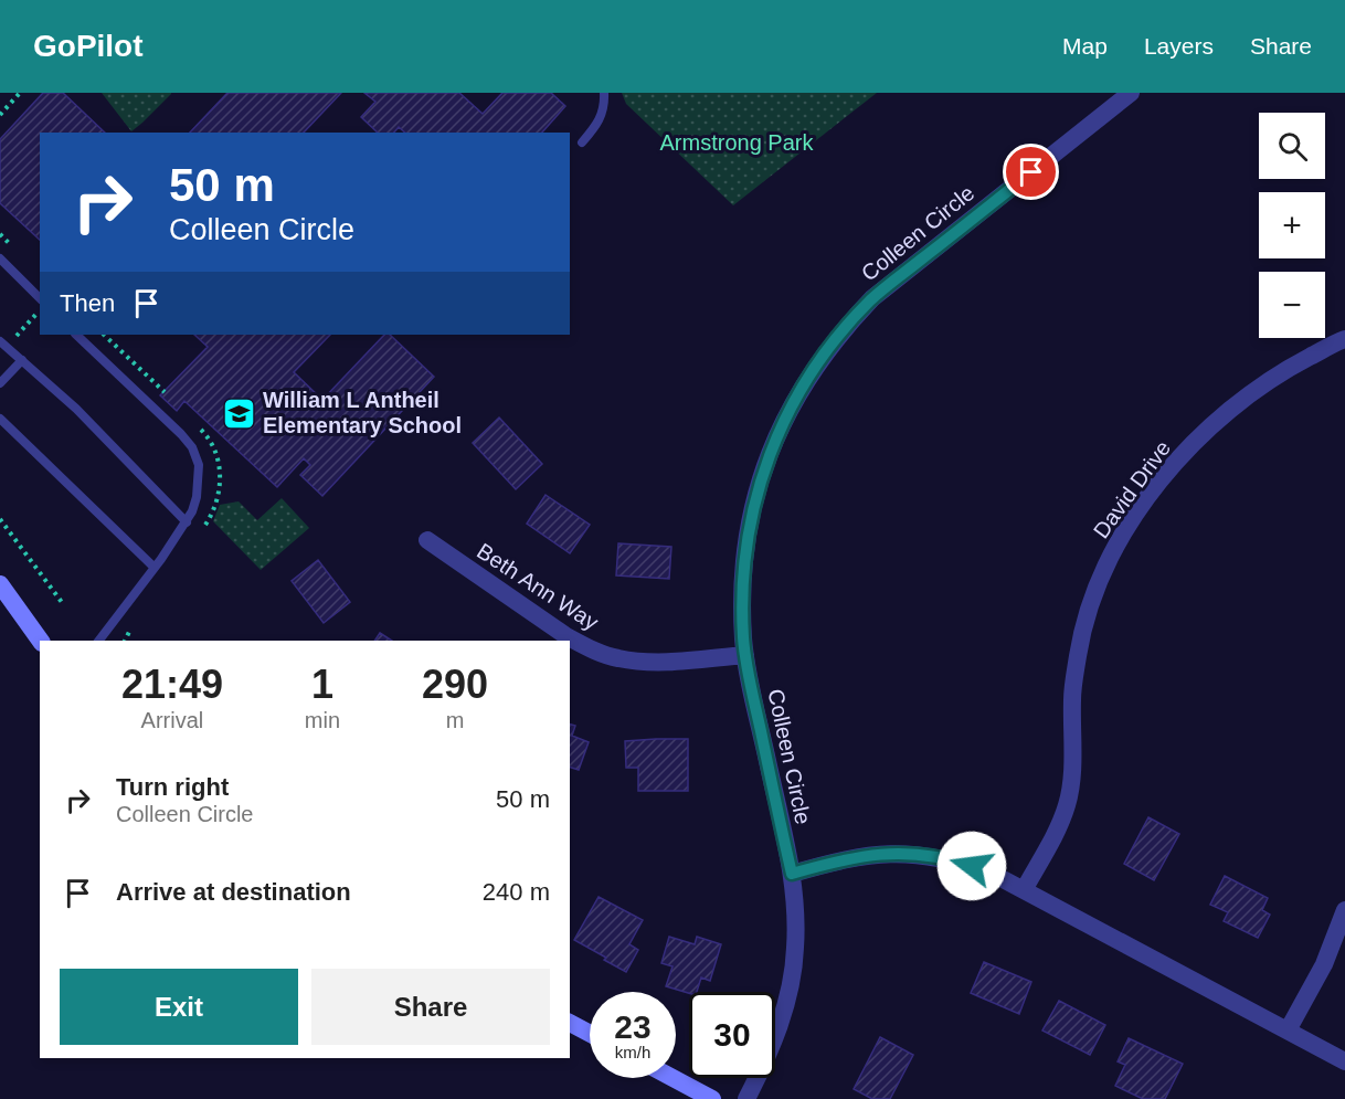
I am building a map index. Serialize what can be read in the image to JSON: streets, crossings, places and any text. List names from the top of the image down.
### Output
{
  "streets": {
    "street": ["Colleen Circle", "David Drive", "Beth Ann Way"]
  },
  "crossings": [
    ["Colleen Circle", "Beth Ann Way"]
  ],
  "parks": ["Armstrong Park"],
  "places": {
    "school or university": ["William L Antheil Elementary School"]
  },
  "page": {
    "header": "GoPilot",
    "nav": ["Map", "Layers", "Share"],
    "map_buttons": ["+", "−"],
    "turn": ["50 m", "Colleen Circle"],
    "then": "Then",
    "eta": [
      "21:49",
      "Arrival",
      "1",
      "min",
      "290",
      "m"
    ],
    "list": [
      {
        "name": "Turn right",
        "note": "Colleen Circle",
        "value": "50 m"
      },
      {
        "name": "Arrive at destination",
        "value": "240 m"
      }
    ],
    "buttons": ["Exit", "Share"],
    "speed": "23 km/h",
    "limit": "30"
  }
}
